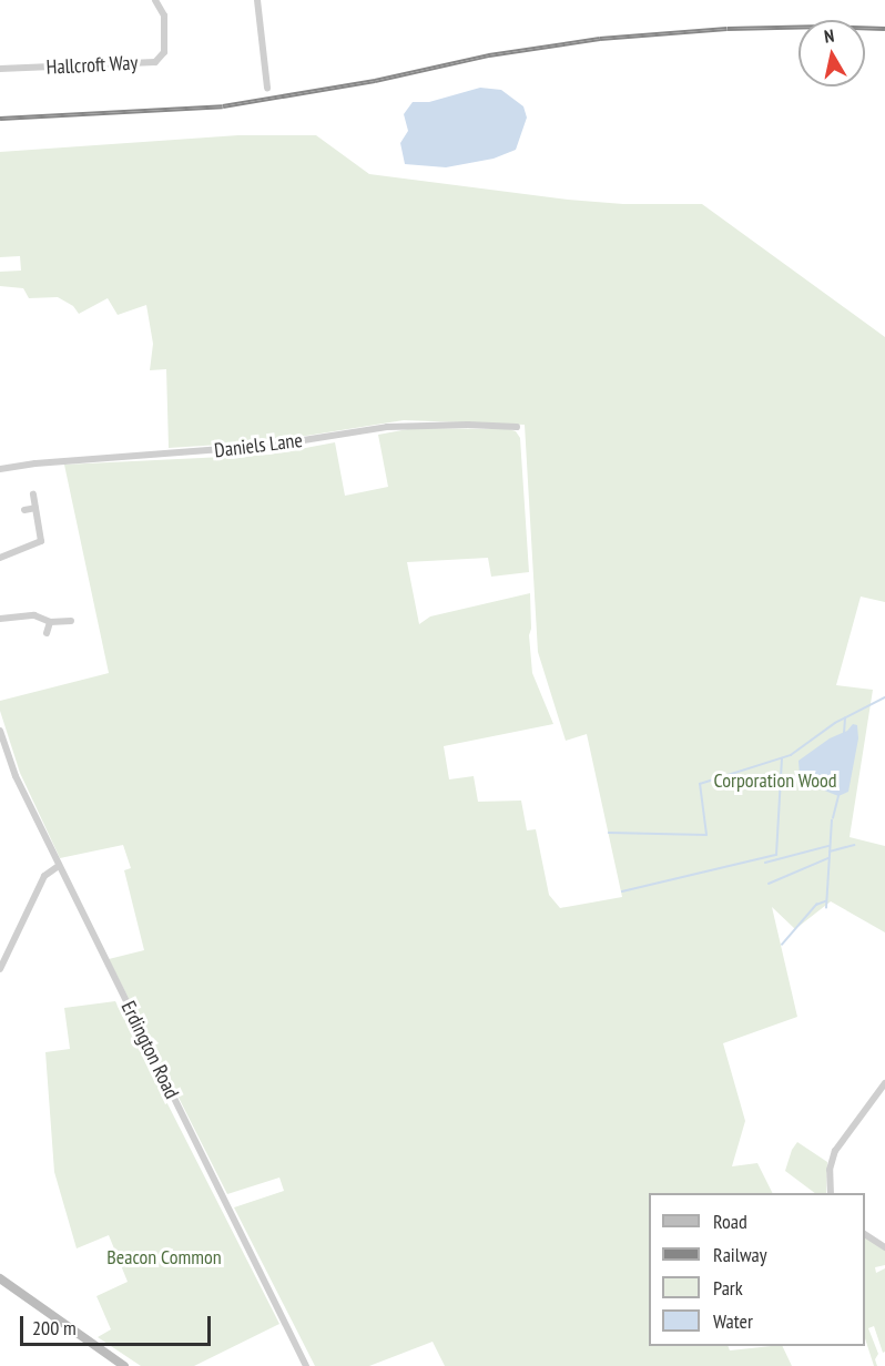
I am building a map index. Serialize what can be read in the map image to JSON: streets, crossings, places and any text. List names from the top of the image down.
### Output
{
  "streets": {
    "street": ["Hallcroft Way", "Daniels Lane", "Erdington Road"]
  },
  "parks": ["Corporation Wood", "Beacon Common"],
  "legend": [
    "Road",
    "Railway",
    "Park",
    "Water"
  ],
  "scale_bar": "200 m",
  "north": "top"
}
